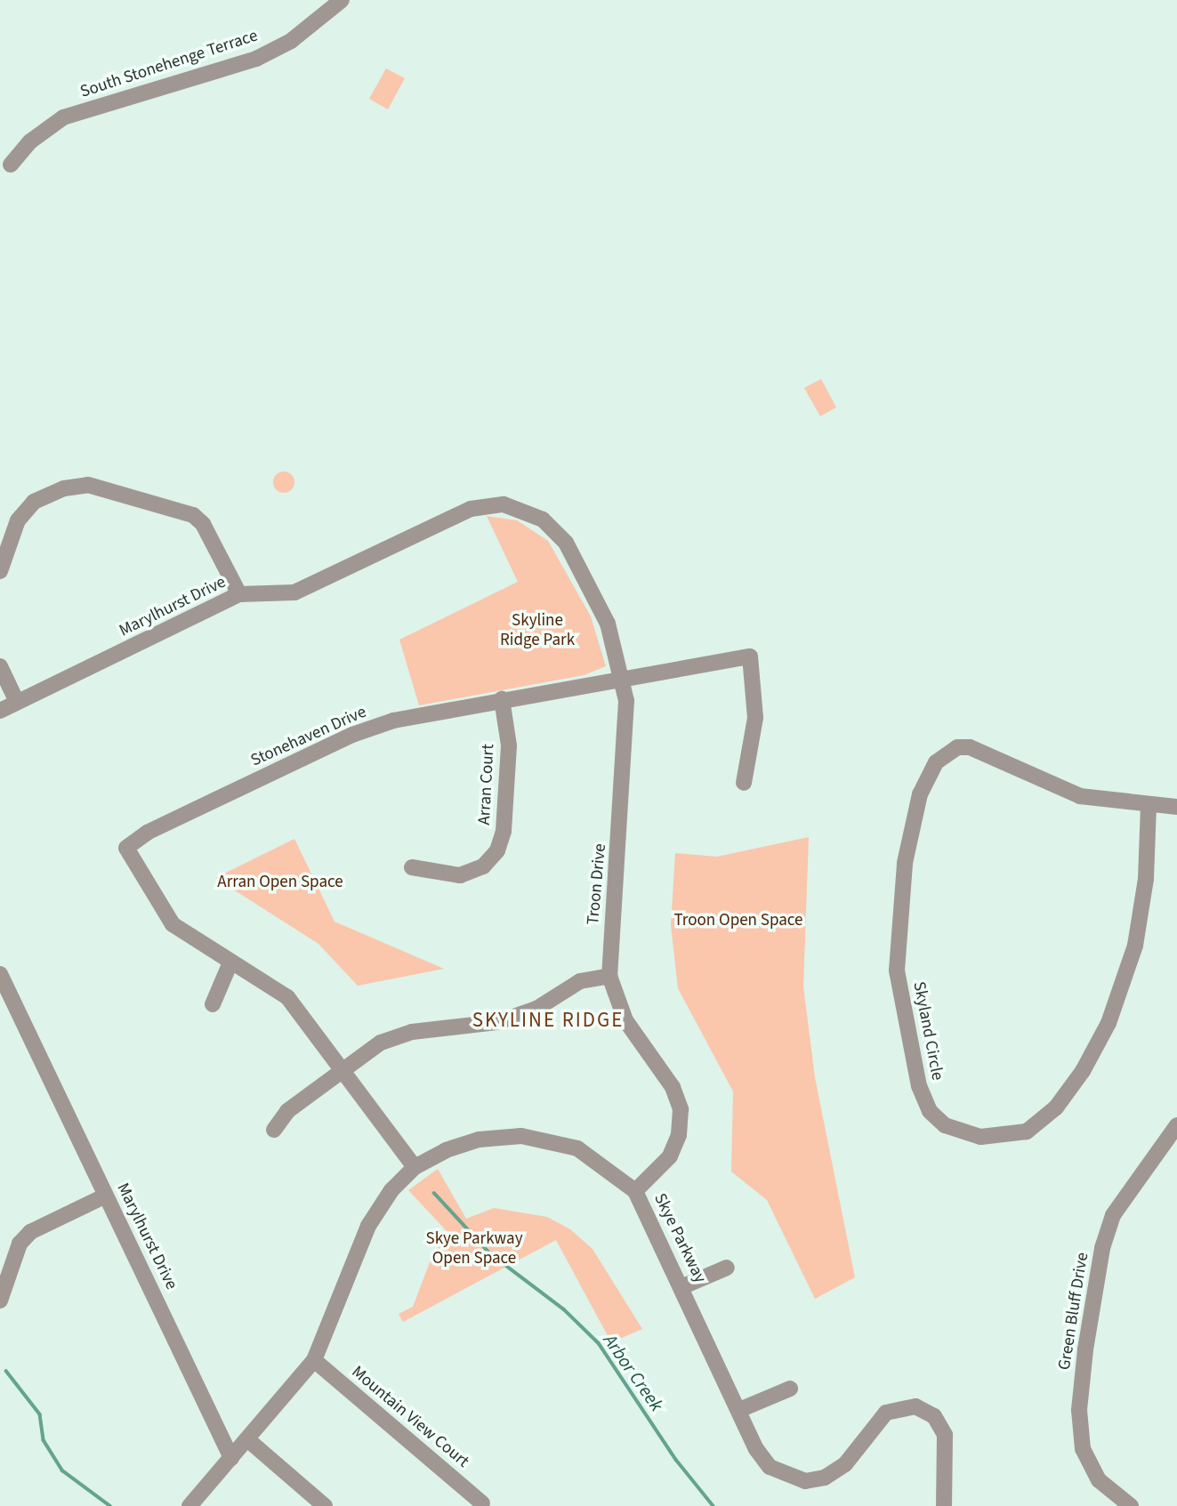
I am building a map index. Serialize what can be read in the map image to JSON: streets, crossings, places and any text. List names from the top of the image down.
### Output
{
  "streets": {
    "street": [
      "South Stonehenge Terrace",
      "Marylhurst Drive",
      "Stonehaven Drive",
      "Arran Court",
      "Troon Drive",
      "Skyland Circle",
      "Skye Parkway",
      "Green Bluff Drive",
      "Mountain View Court"
    ]
  },
  "crossings": [
    ["Marylhurst Drive", "Troon Drive"],
    ["Marylhurst Drive", "Skye Parkway"],
    ["Stonehaven Drive", "Arran Court"],
    ["Stonehaven Drive", "Troon Drive"],
    ["Stonehaven Drive", "Skye Parkway"],
    ["Troon Drive", "Skye Parkway"],
    ["Skye Parkway", "Mountain View Court"]
  ],
  "districts": ["SKYLINE RIDGE"],
  "water": ["Arbor Creek"],
  "parks": [
    "Skyline Ridge Park",
    "Arran Open Space",
    "Troon Open Space",
    "Skye Parkway Open Space"
  ]
}
